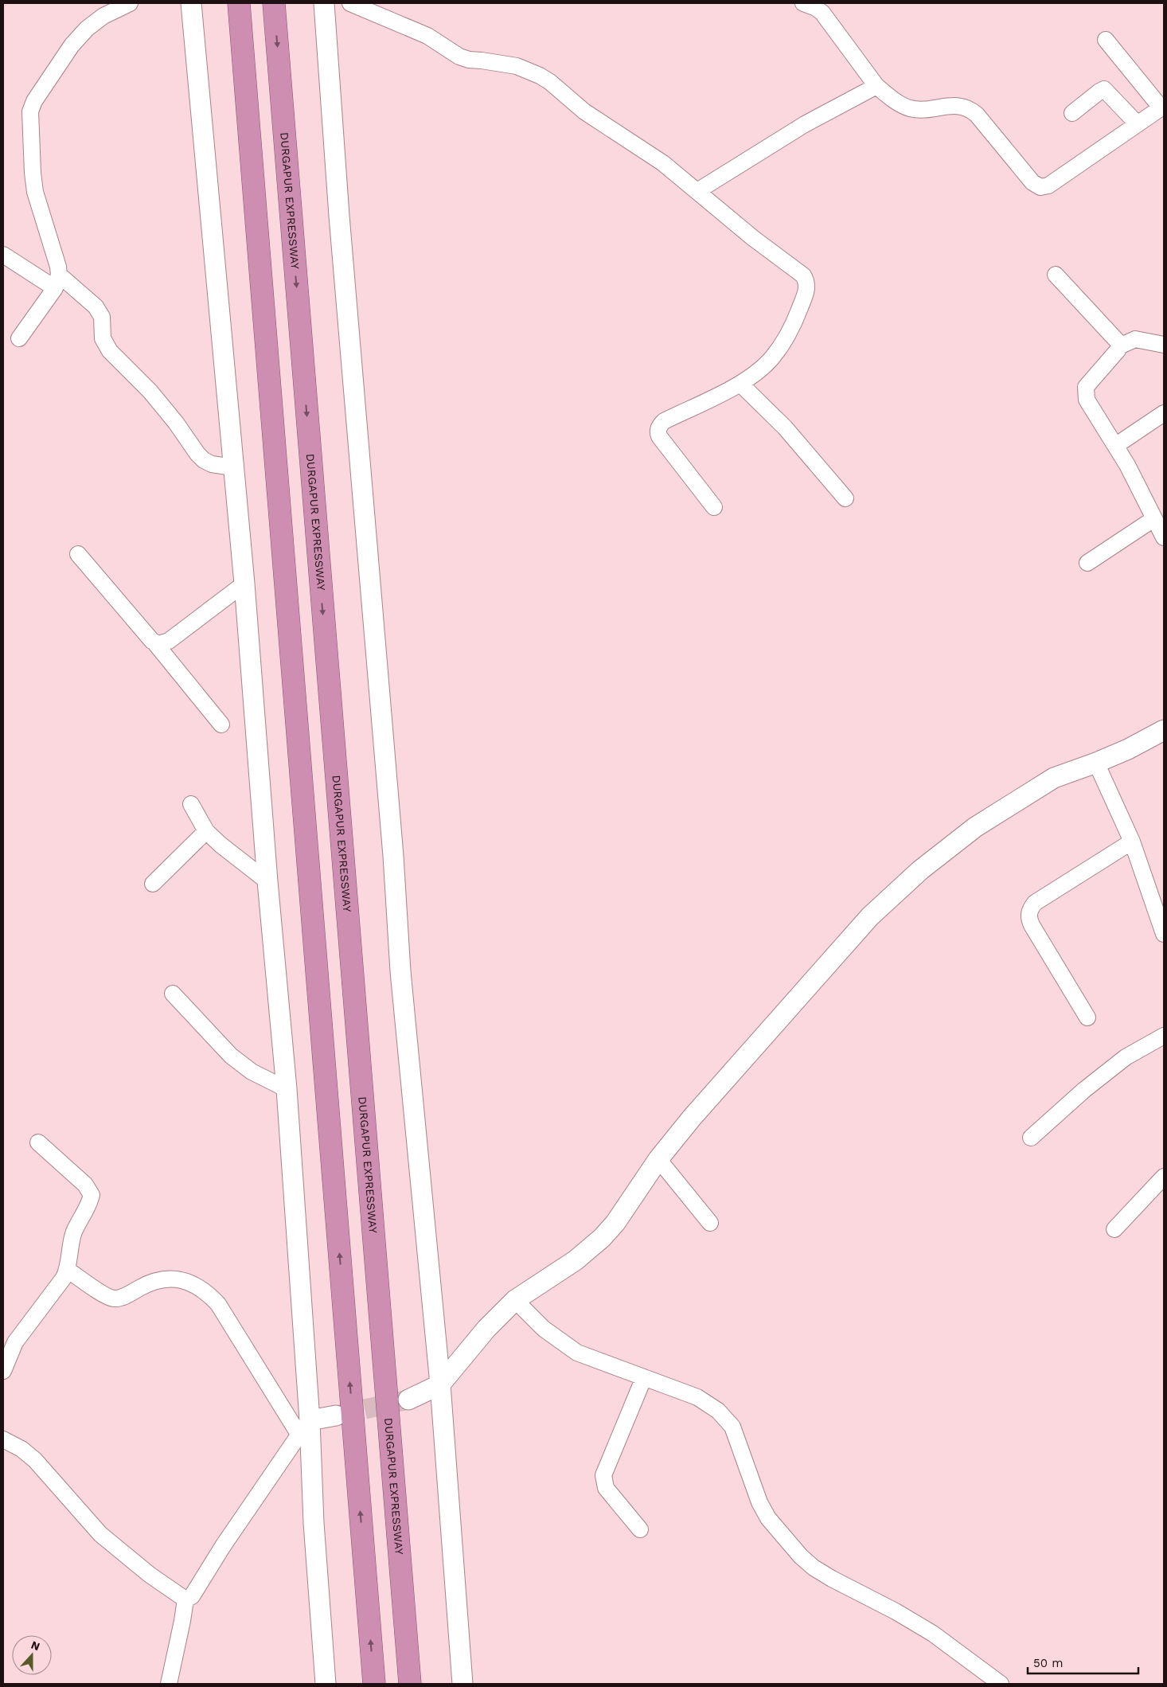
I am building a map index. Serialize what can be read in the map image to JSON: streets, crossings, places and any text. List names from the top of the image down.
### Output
{
  "streets": {
    "highway": ["DURGAPUR EXPRESSWAY"]
  },
  "scale_bar": "50 m",
  "north": "top"
}
